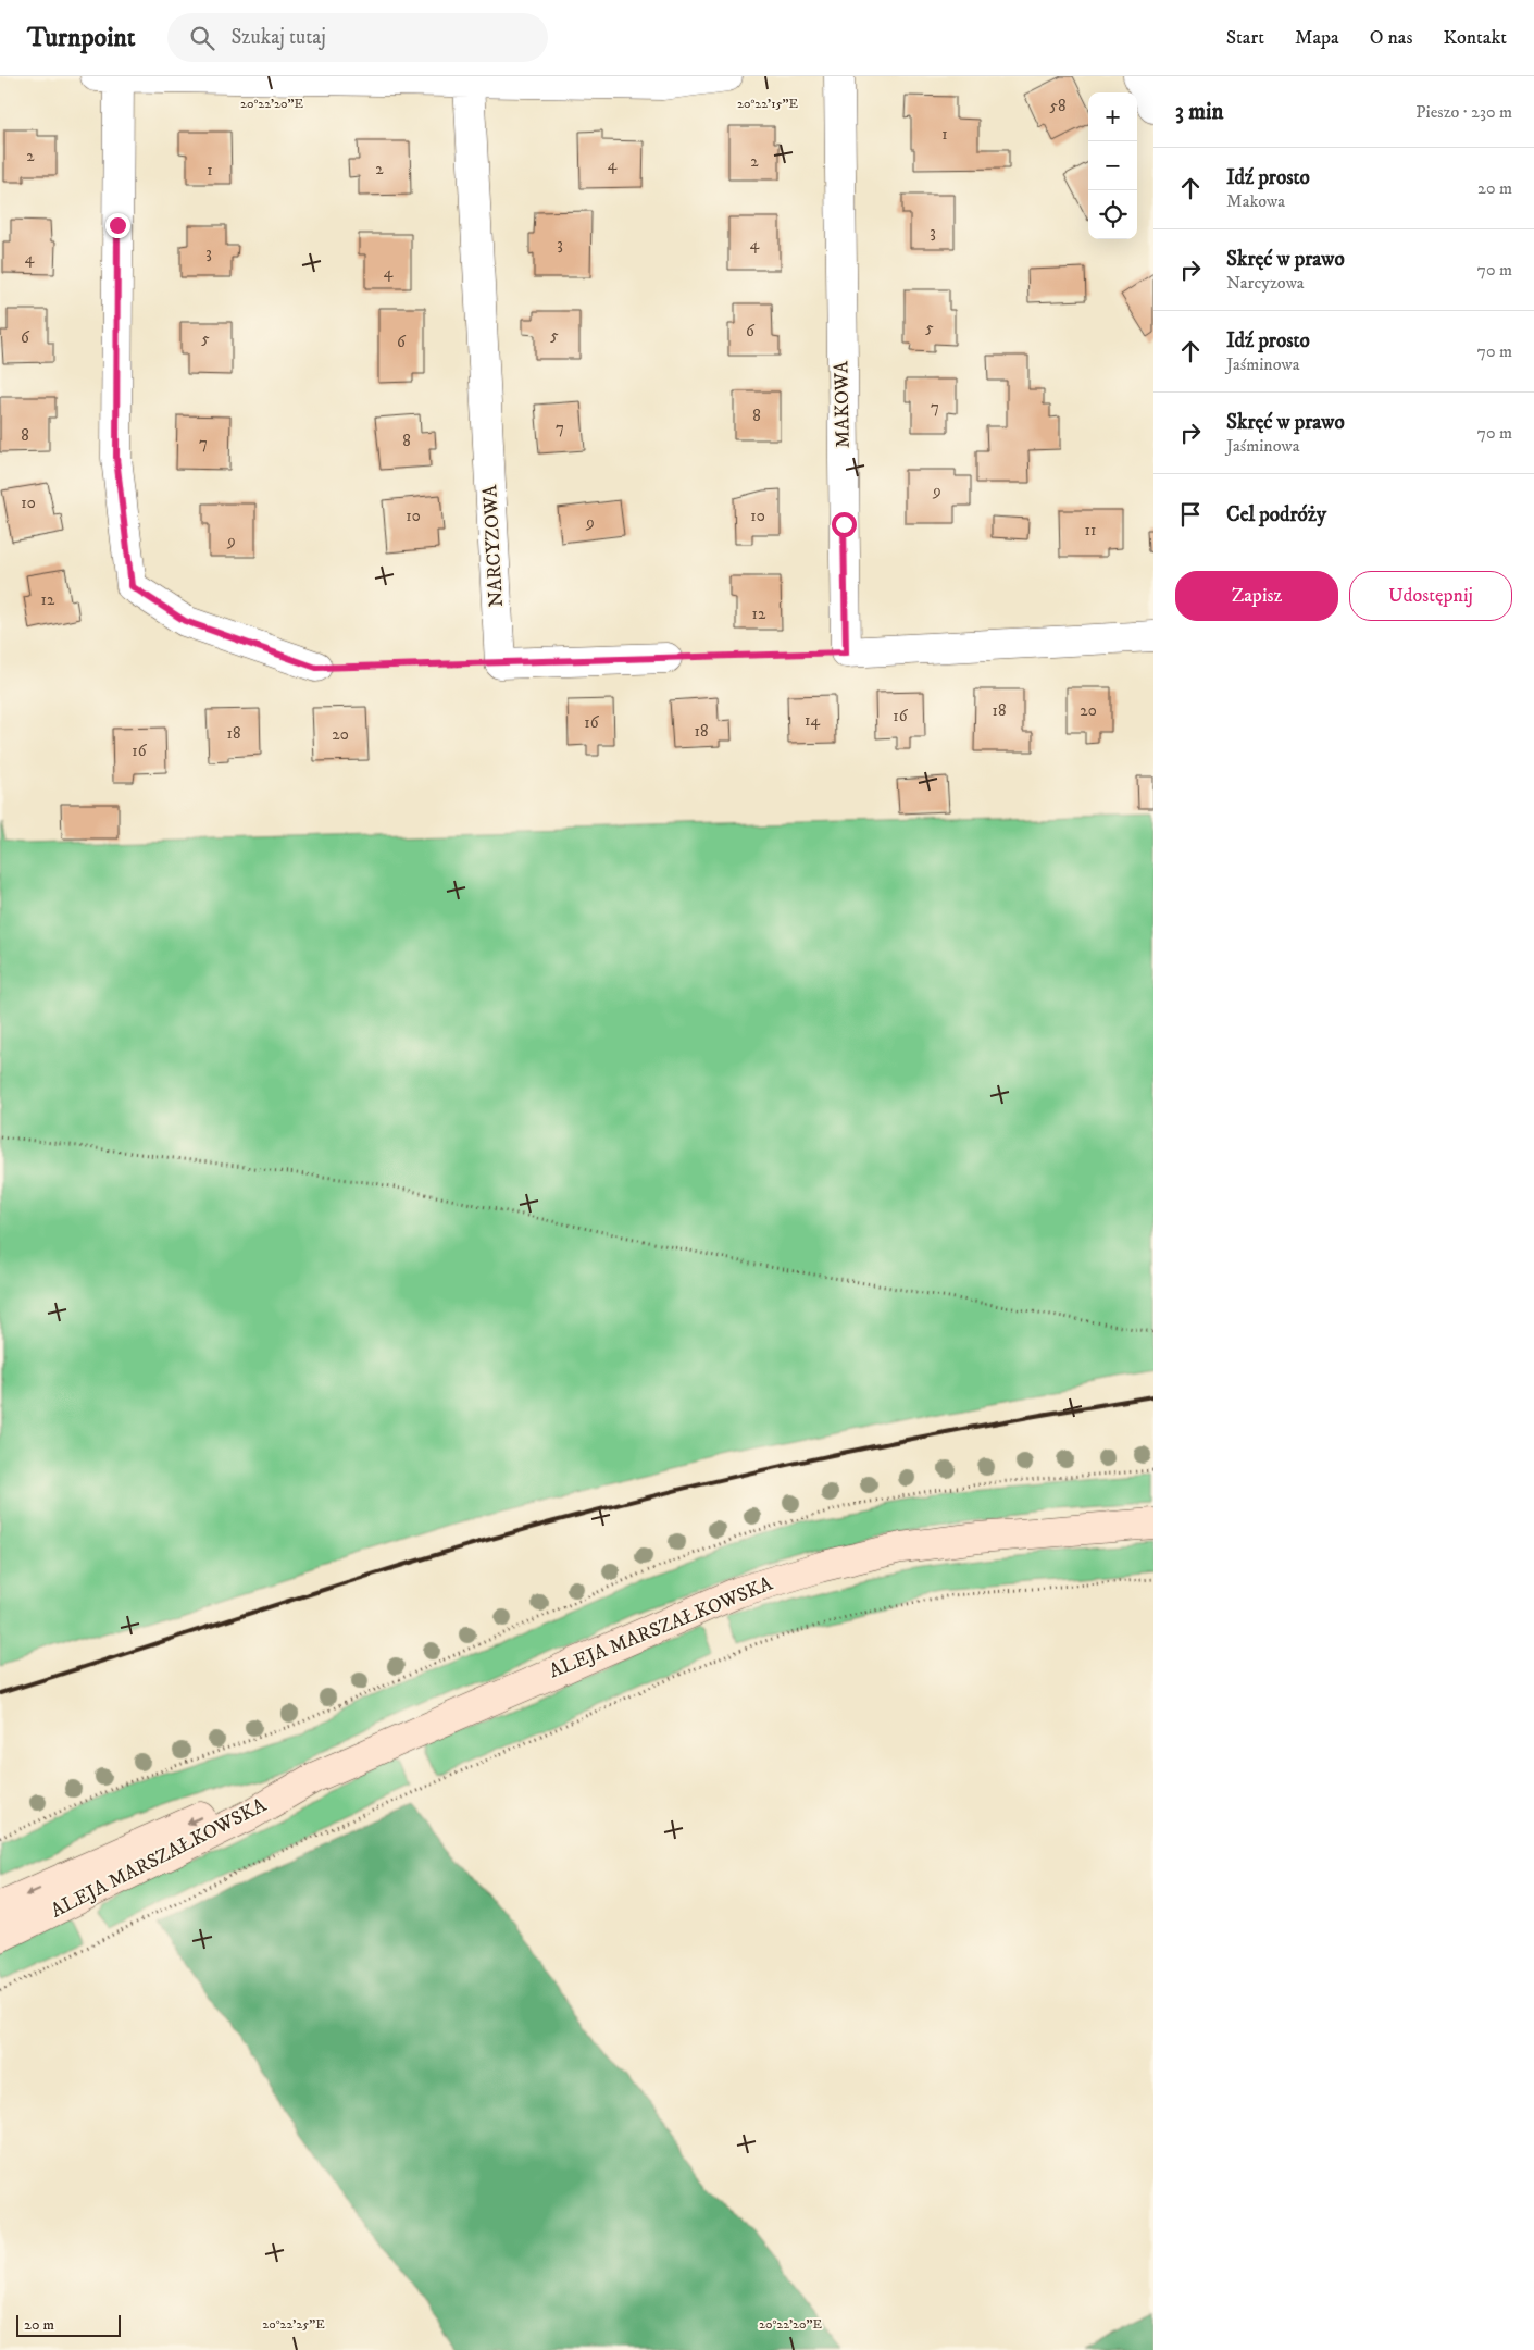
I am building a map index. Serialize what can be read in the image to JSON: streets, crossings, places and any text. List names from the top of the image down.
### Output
{
  "streets": {
    "main road": ["ALEJA MARSZAŁKOWSKA"],
    "street": ["MAKOWA", "NARCYZOWA"]
  },
  "house_numbers": [
    "58",
    "1",
    "2",
    "2",
    "4",
    "2",
    "1",
    "3",
    "3",
    "4",
    "3",
    "4",
    "4",
    "5",
    "6",
    "5",
    "6",
    "5",
    "6",
    "7",
    "8",
    "7",
    "8",
    "8",
    "7",
    "9",
    "10",
    "10",
    "10",
    "9",
    "11",
    "9",
    "12",
    "12",
    "18",
    "20",
    "16",
    "14",
    "16",
    "18",
    "18",
    "20",
    "16"
  ],
  "scale_bar": "20 m",
  "page": {
    "header": "Turnpoint",
    "search": "Szukaj tutaj",
    "nav": [
      "Start",
      "Mapa",
      "O nas",
      "Kontakt"
    ],
    "heading": ["3 min", "Pieszo · 230 m"],
    "map_buttons": ["+", "−"],
    "list": [
      ["Idź prosto", "Makowa", "20 m"],
      ["Skręć w prawo", "Narcyzowa", "70 m"],
      ["Idź prosto", "Jaśminowa", "70 m"],
      ["Skręć w prawo", "Jaśminowa", "70 m"],
      "Cel podróży"
    ],
    "buttons": ["Zapisz", "Udostępnij"],
    "scale": "20 m"
  },
  "coordinates": ["20°22'20\"E", "20°22'15\"E", "20°22'25\"E"]
}
